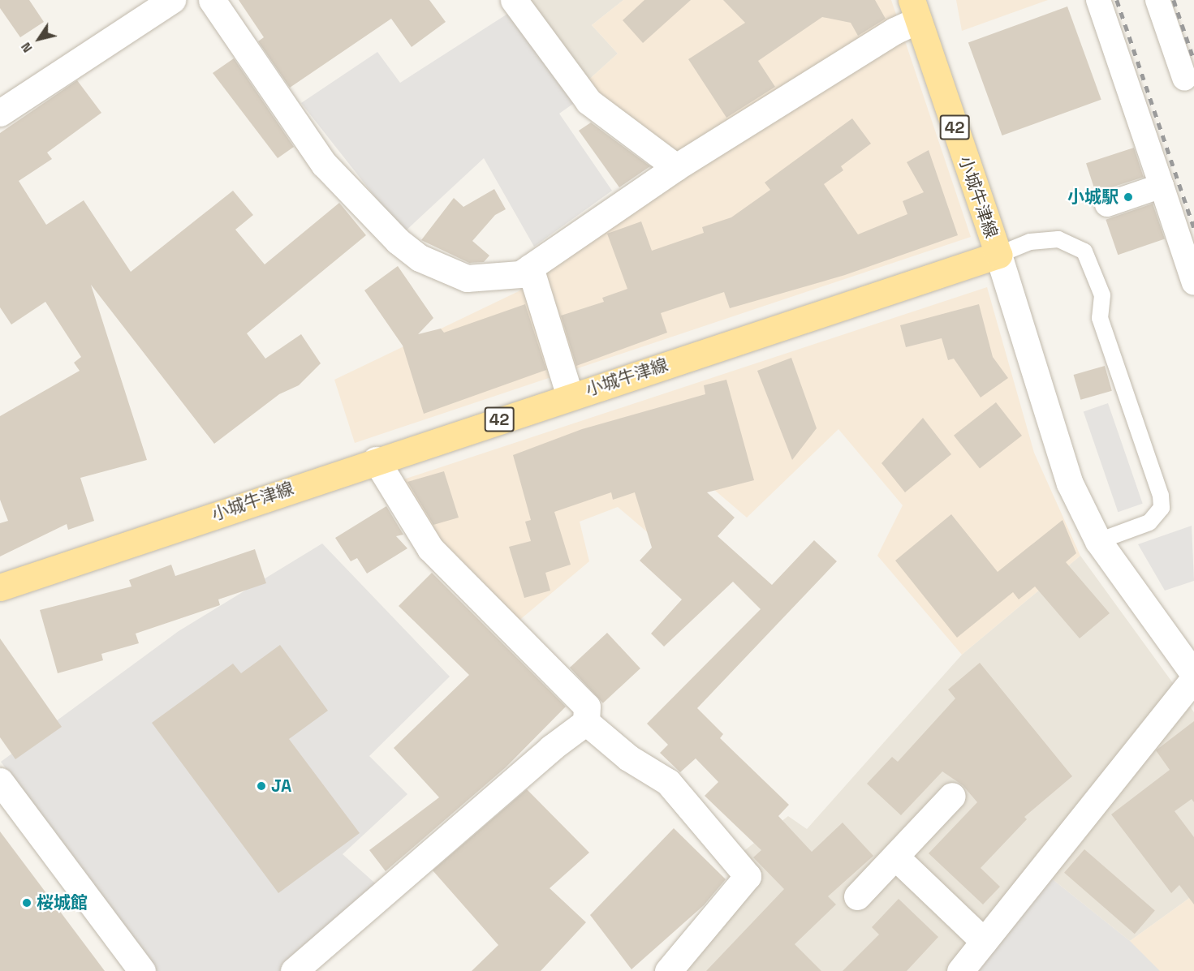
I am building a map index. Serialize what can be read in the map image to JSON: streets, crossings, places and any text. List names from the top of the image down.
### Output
{
  "streets": {
    "main road": ["42", "小城牛津線"]
  },
  "places": ["小城駅", "JA", "桜城館"],
  "north": "bottom left"
}
